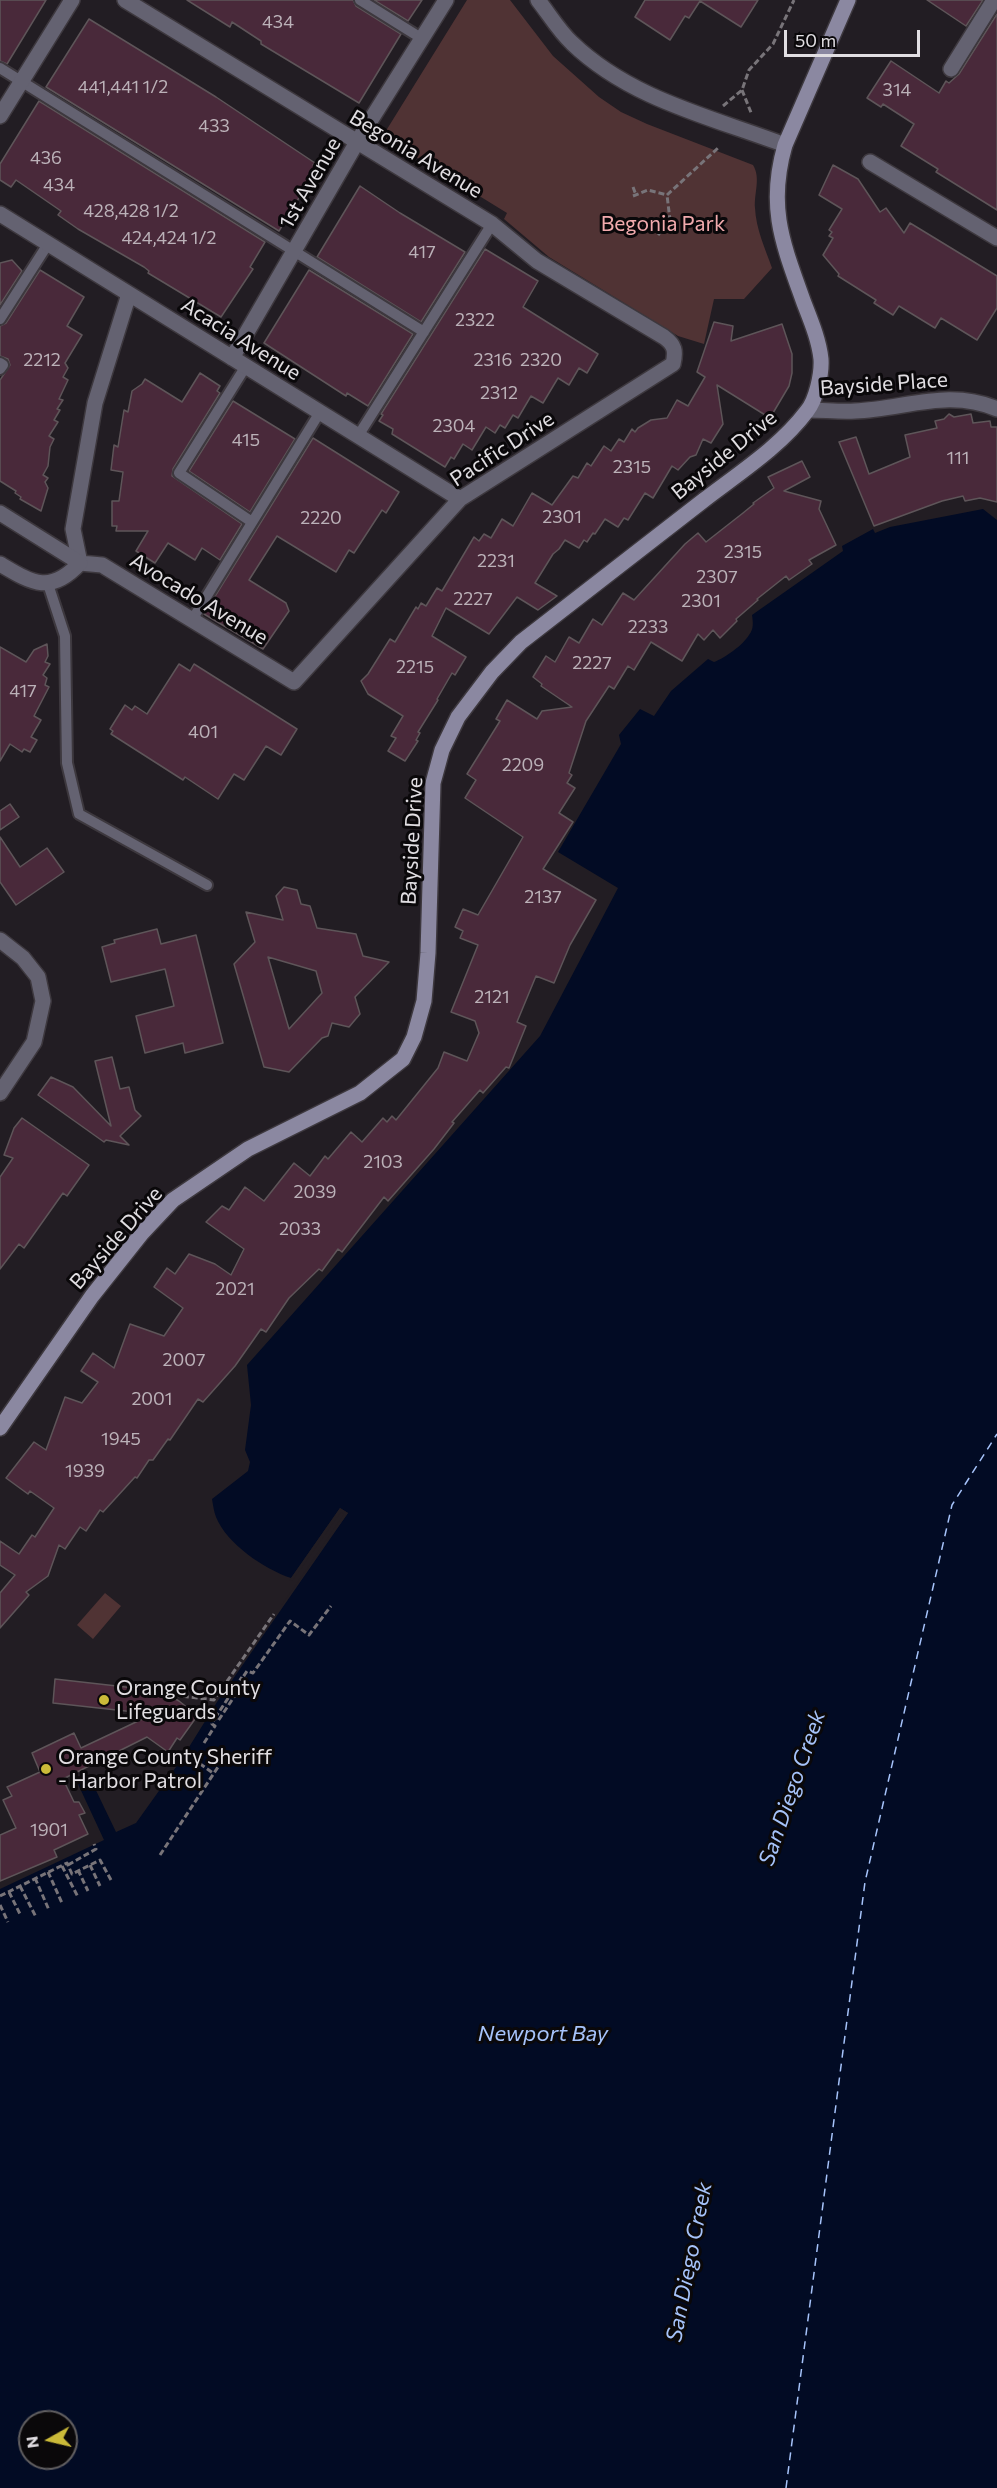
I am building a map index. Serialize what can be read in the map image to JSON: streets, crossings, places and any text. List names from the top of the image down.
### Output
{
  "streets": {
    "main road": ["Bayside Drive"],
    "street": [
      "Begonia Avenue",
      "1st Avenue",
      "Acacia Avenue",
      "Bayside Place",
      "Pacific Drive",
      "Avocado Avenue"
    ]
  },
  "crossings": [
    ["Begonia Avenue", "1st Avenue"],
    ["Begonia Avenue", "Pacific Drive"],
    ["1st Avenue", "Acacia Avenue"],
    ["Acacia Avenue", "Pacific Drive"],
    ["Bayside Place", "Bayside Drive"],
    ["Pacific Drive", "Avocado Avenue"]
  ],
  "water": ["San Diego Creek", "Newport Bay"],
  "parks": ["Begonia Park"],
  "places": ["Orange County Lifeguards", "Orange County Sheriff - Harbor Patrol"],
  "house_numbers": [
    "434",
    "441,441 1/2",
    "314",
    "433",
    "436",
    "434",
    "428,428 1/2",
    "424,424 1/2",
    "417",
    "2322",
    "2212",
    "2316",
    "2320",
    "2312",
    "2304",
    "415",
    "111",
    "2315",
    "2301",
    "2220",
    "2315",
    "2231",
    "2307",
    "2227",
    "2301",
    "2233",
    "2227",
    "2215",
    "417",
    "401",
    "2209",
    "2137",
    "2121",
    "2103",
    "2039",
    "2033",
    "2021",
    "2007",
    "2001",
    "1945",
    "1939",
    "1901"
  ],
  "scale_bar": "50 m",
  "north": "left"
}
